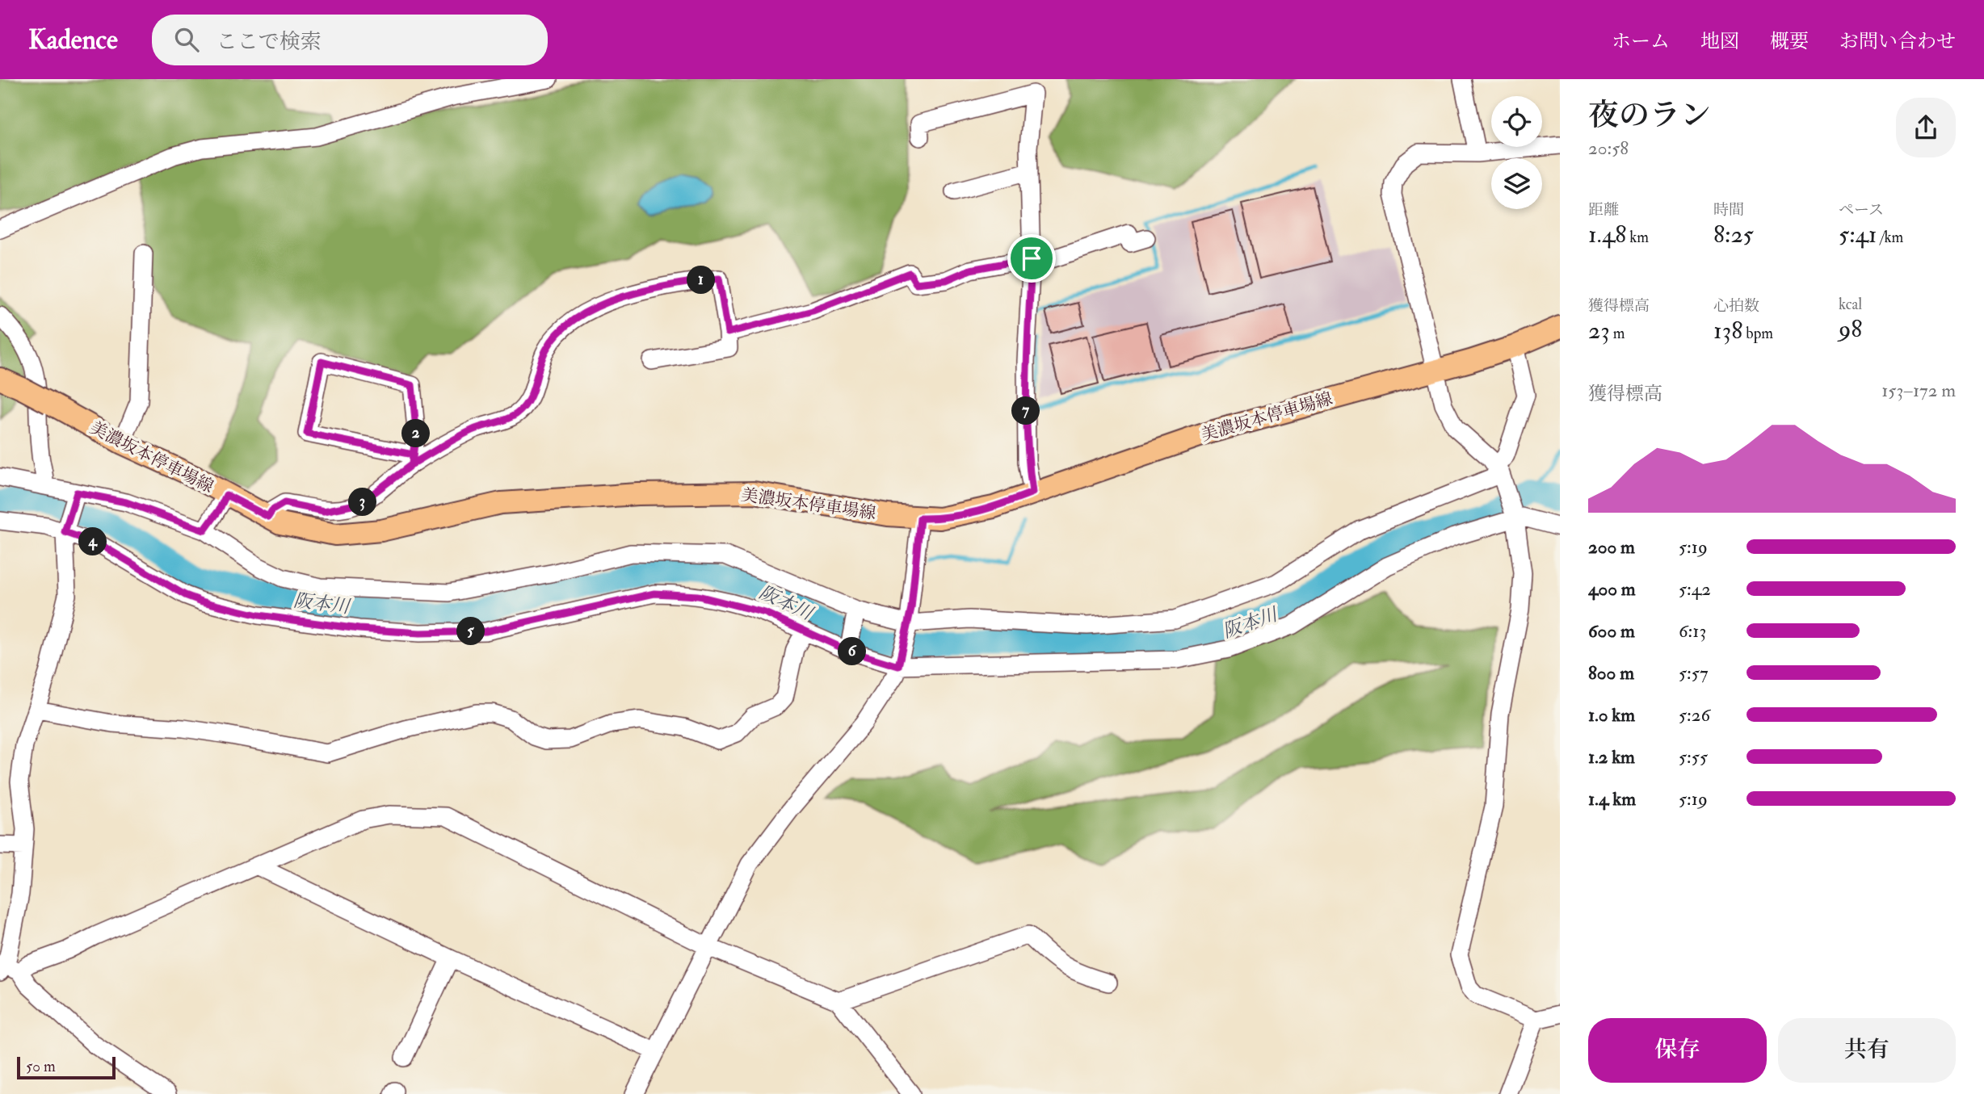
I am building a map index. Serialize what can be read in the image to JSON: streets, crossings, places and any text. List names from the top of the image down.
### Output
{
  "streets": {
    "main road": ["美濃坂本停車場線"]
  },
  "water": ["阪本川"],
  "scale_bar": "50 m",
  "page": {
    "header": "Kadence",
    "search": "ここで検索",
    "nav": [
      "ホーム",
      "地図",
      "概要",
      "お問い合わせ"
    ],
    "heading": ["夜のラン", "20:58"],
    "stats": [
      ["距離", "1.48 km"],
      ["時間", "8:25"],
      ["ペース", "5:41 /km"],
      ["獲得標高", "23 m"],
      ["心拍数", "138 bpm"],
      ["kcal", "98"]
    ],
    "pins": [
      "1",
      "7",
      "2",
      "3",
      "4",
      "5",
      "6"
    ],
    "chart": ["獲得標高", "153–172 m"],
    "list": [
      {
        "name": "200 m",
        "note": "5:19"
      },
      {
        "name": "400 m",
        "note": "5:42"
      },
      {
        "name": "600 m",
        "note": "6:13"
      },
      {
        "name": "800 m",
        "note": "5:57"
      },
      {
        "name": "1.0 km",
        "note": "5:26"
      },
      {
        "name": "1.2 km",
        "note": "5:55"
      },
      {
        "name": "1.4 km",
        "note": "5:19"
      }
    ],
    "buttons": ["保存", "共有"],
    "scale": "50 m"
  }
}
